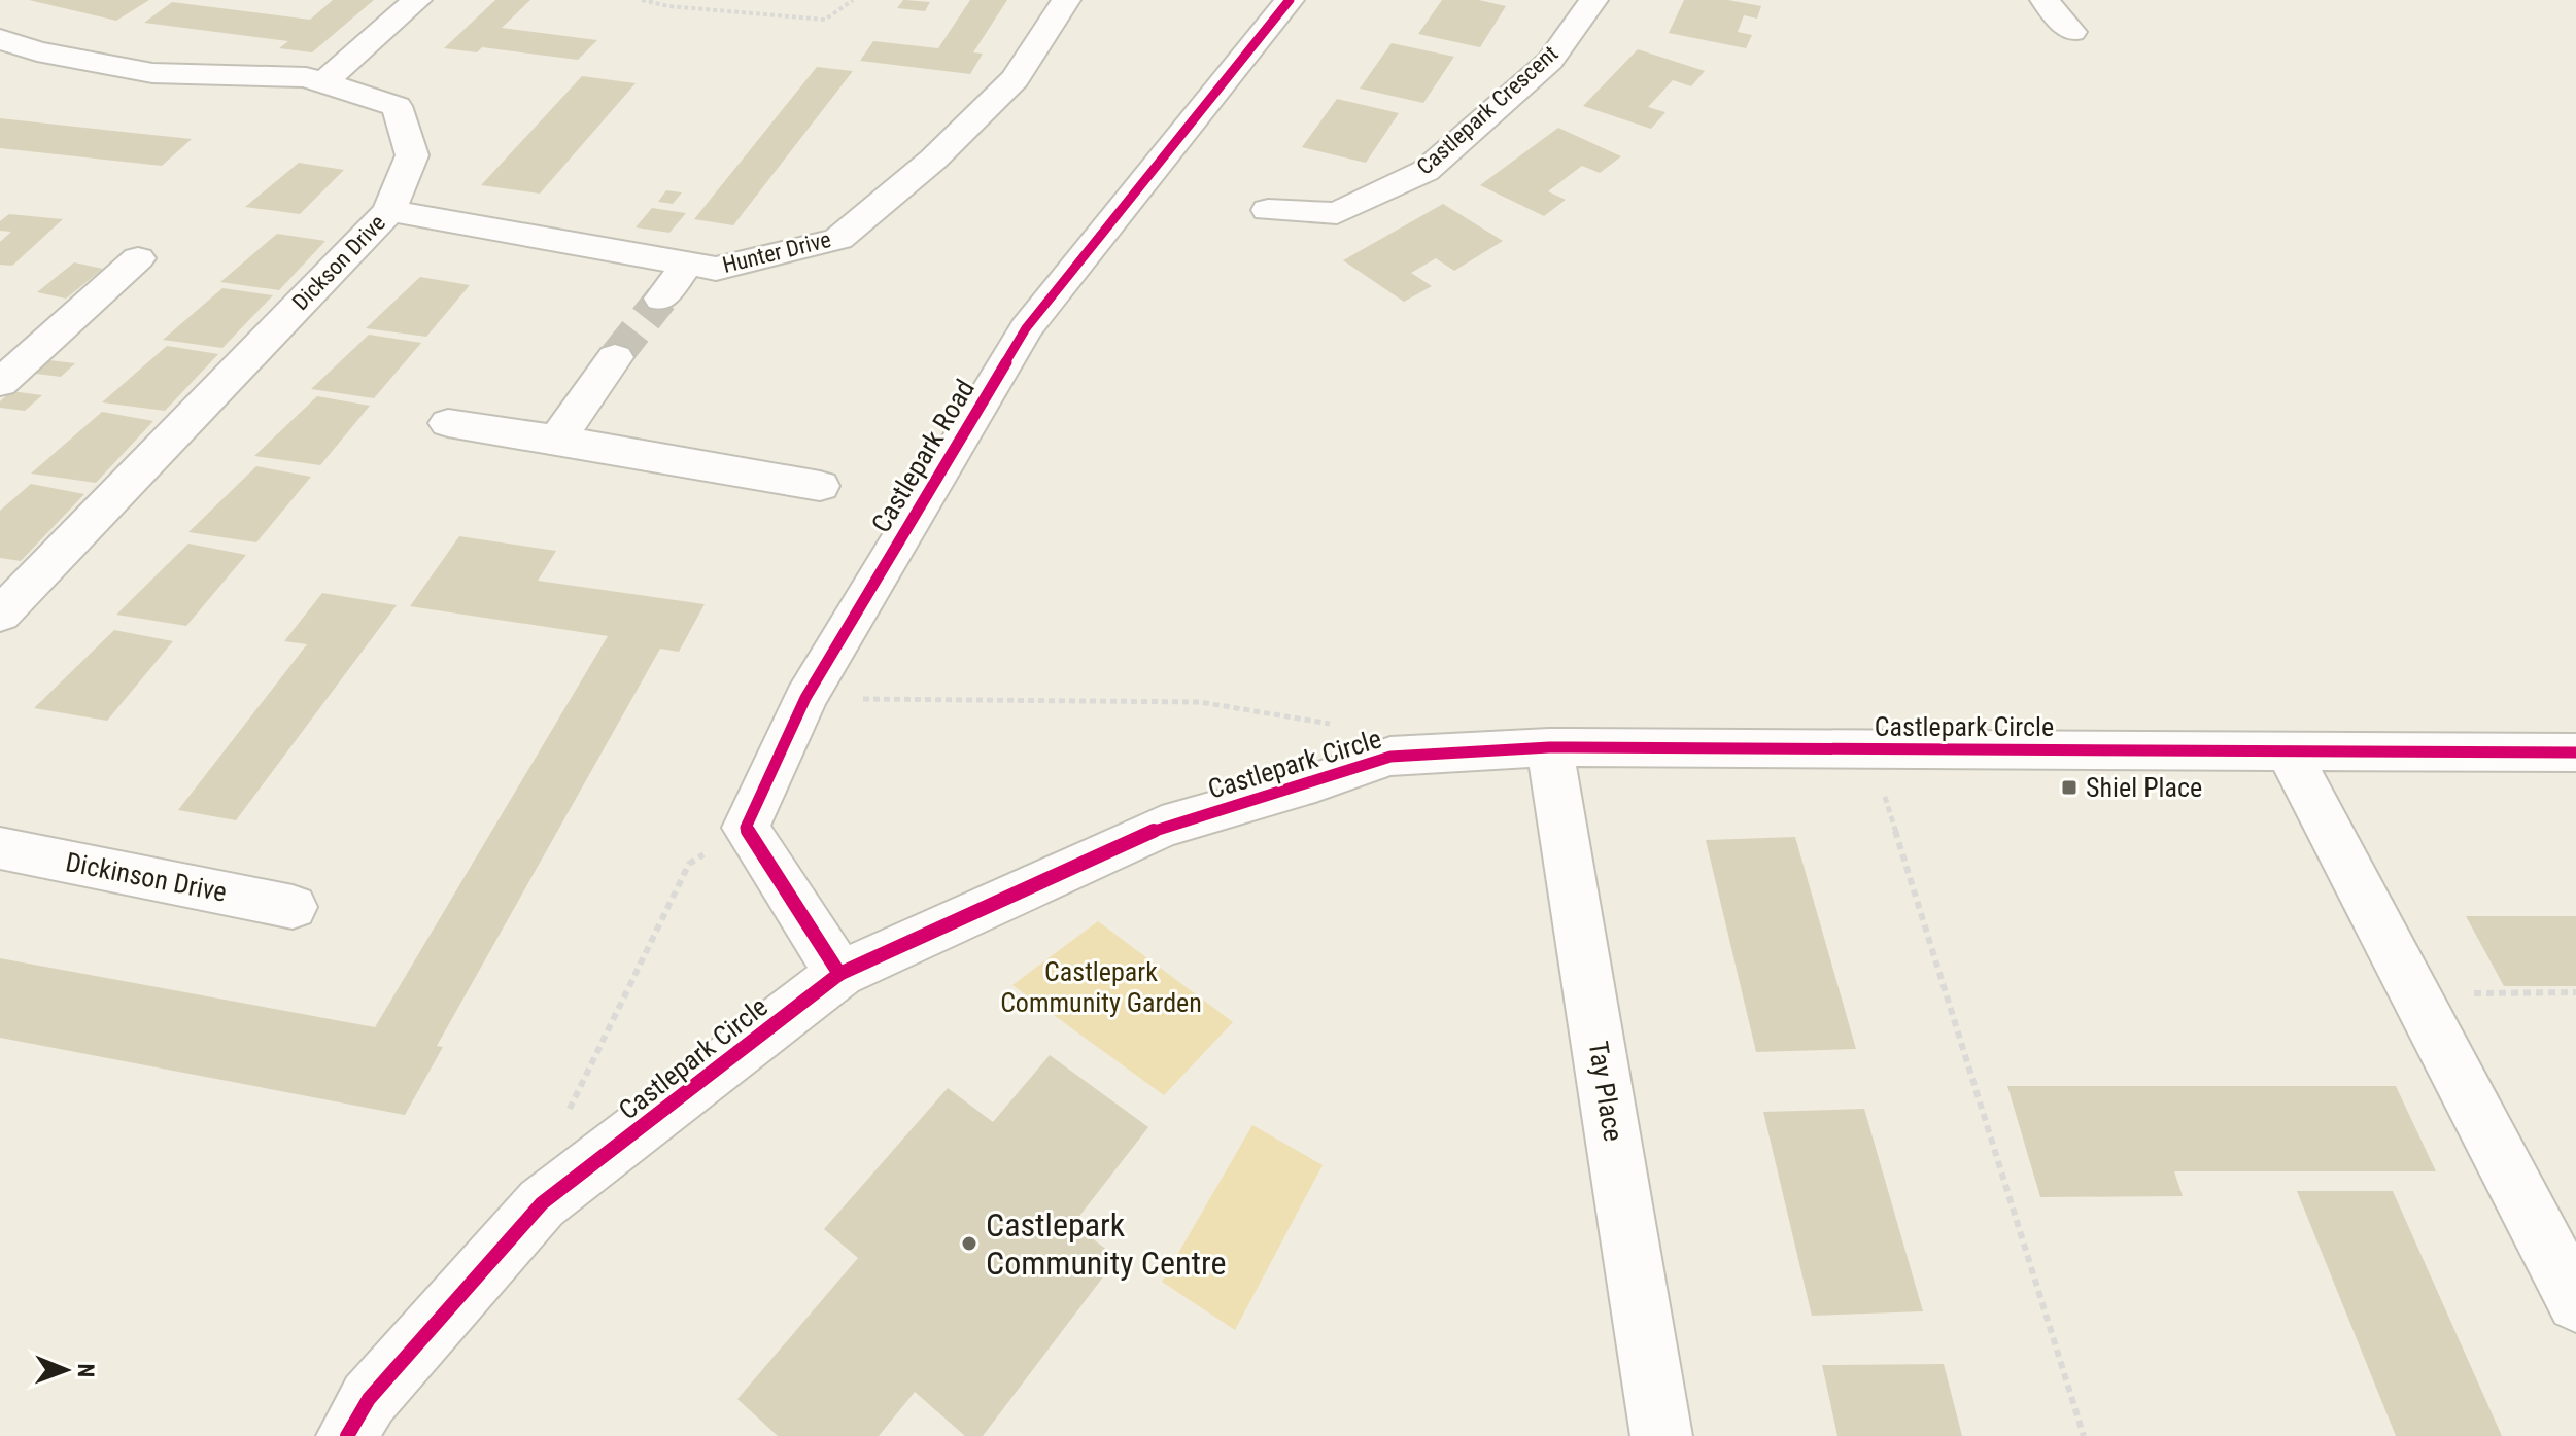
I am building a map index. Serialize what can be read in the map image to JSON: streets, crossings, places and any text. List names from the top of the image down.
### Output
{
  "streets": {
    "street": [
      "Castlepark Crescent",
      "Hunter Drive",
      "Dickson Drive",
      "Castlepark Road",
      "Castlepark Circle",
      "Dickinson Drive",
      "Tay Place"
    ]
  },
  "crossings": [
    ["Hunter Drive", "Dickson Drive"],
    ["Castlepark Circle", "Tay Place"]
  ],
  "parks": ["Castlepark Community Garden"],
  "places": {
    "transit": ["Shiel Place"],
    "other": ["Castlepark Community Centre"]
  },
  "north": "right"
}
